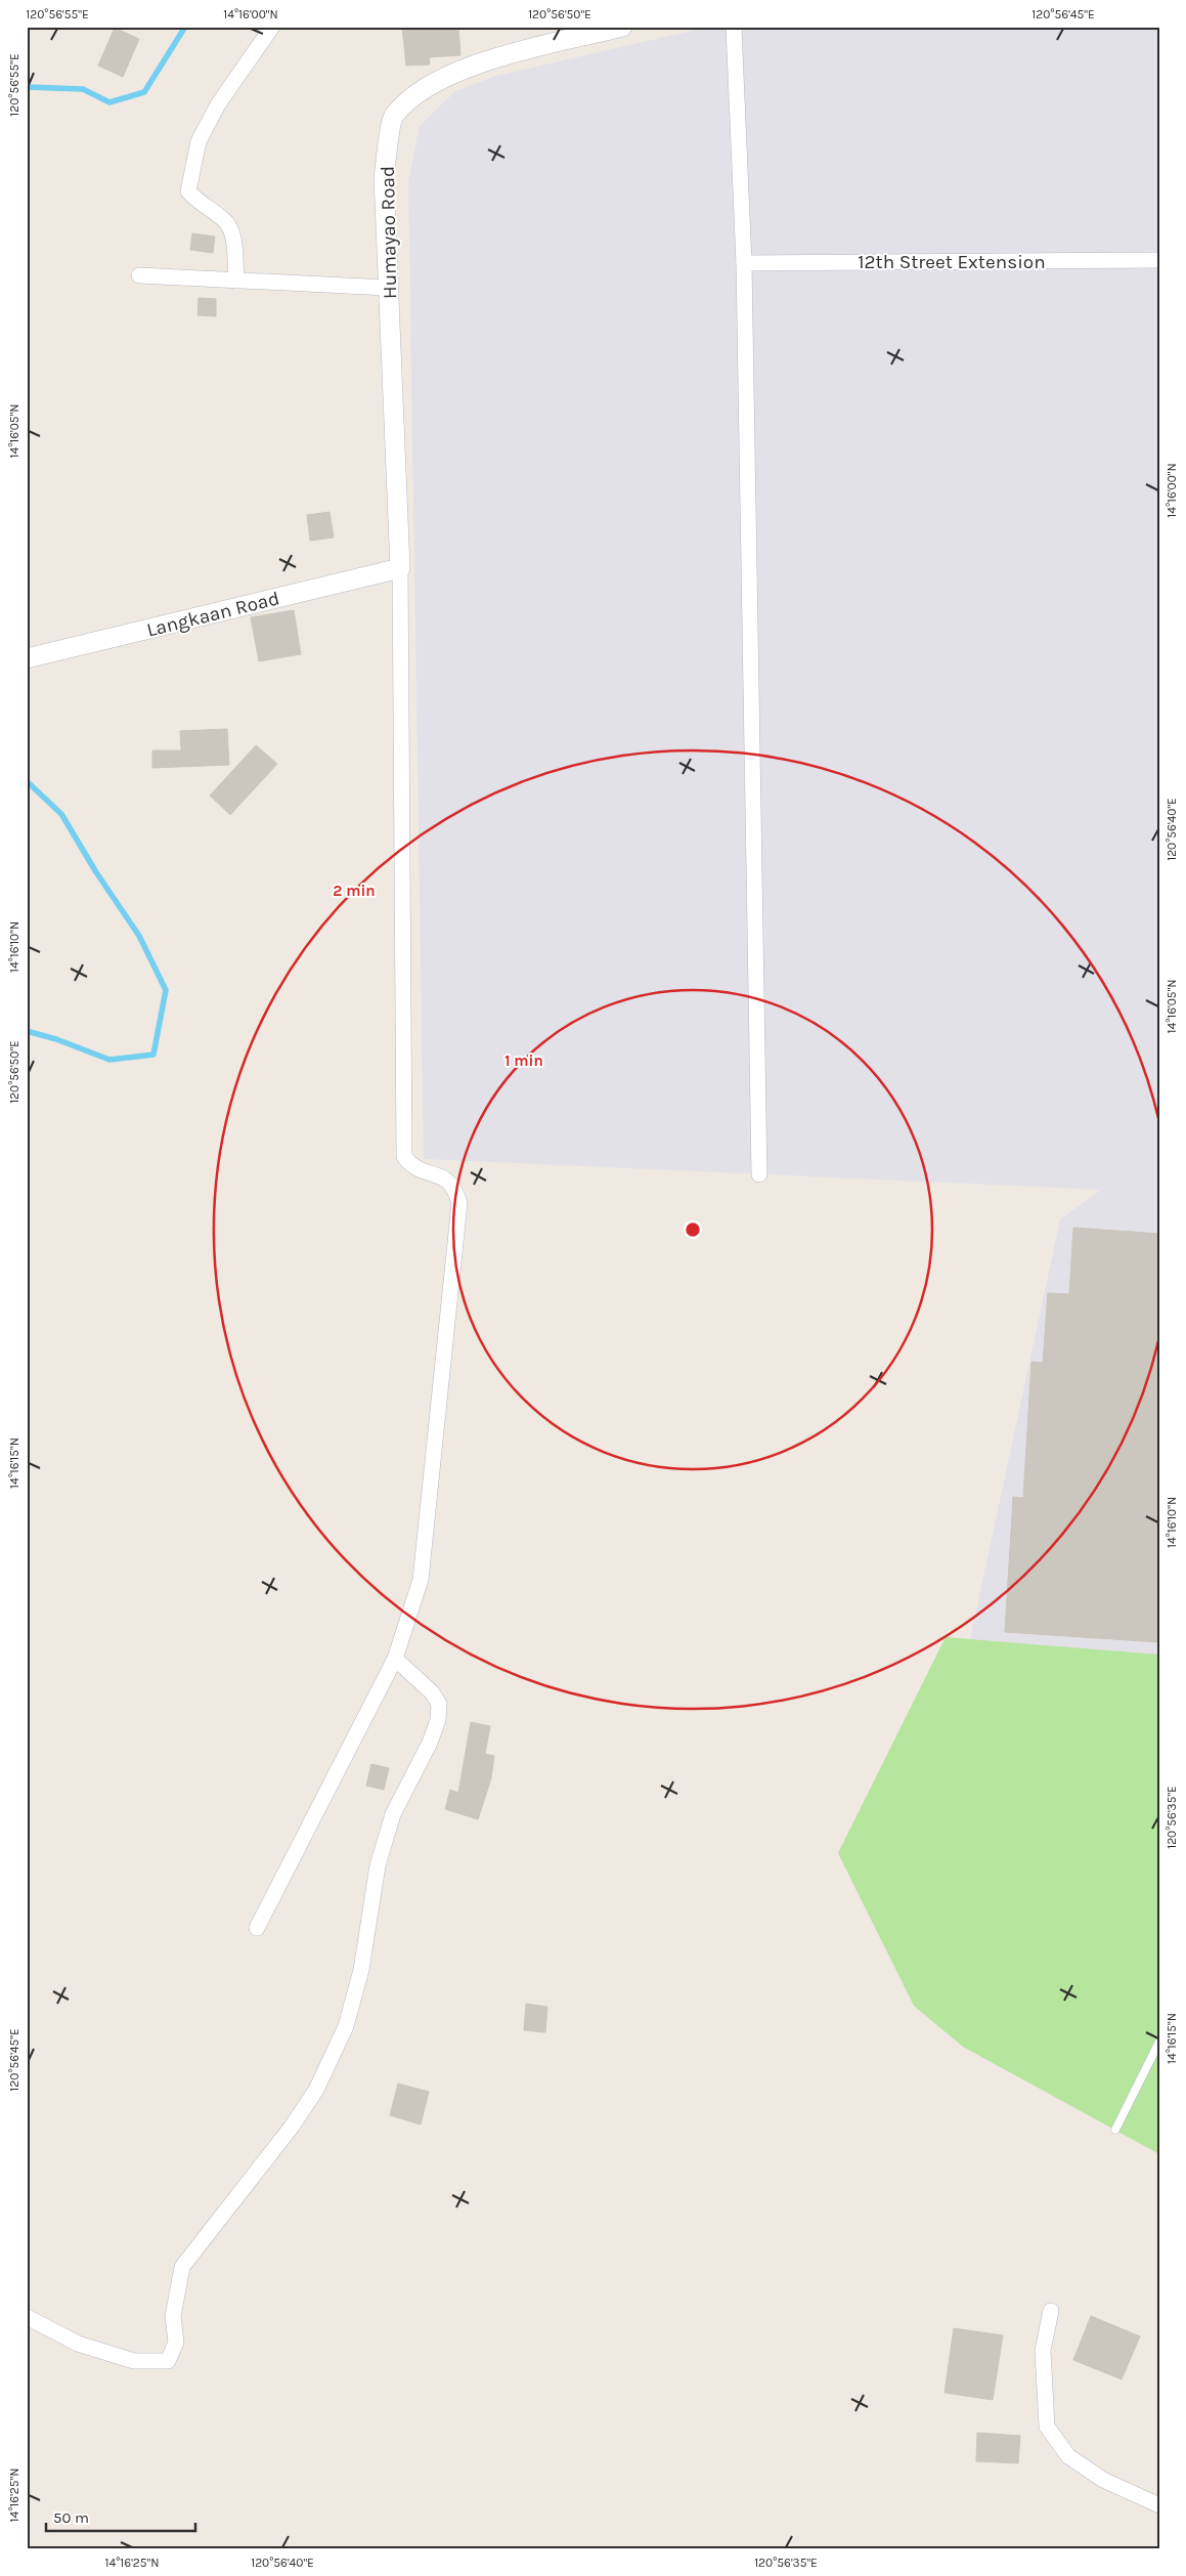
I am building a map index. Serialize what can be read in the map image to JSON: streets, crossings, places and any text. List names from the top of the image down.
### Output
{
  "streets": {
    "street": ["Humayao Road", "12th Street Extension", "Langkaan Road"]
  },
  "crossings": [
    ["Humayao Road", "Langkaan Road"]
  ],
  "scale_bar": "50 m",
  "coordinates": [
    "120°56'55\"E",
    "14°16'00\"N",
    "120°56'50\"E",
    "120°56'45\"E",
    "14°16'05\"N",
    "120°56'40\"E",
    "14°16'10\"N",
    "14°16'15\"N",
    "120°56'35\"E",
    "14°16'25\"N"
  ],
  "rings": ["2 min", "1 min"]
}
